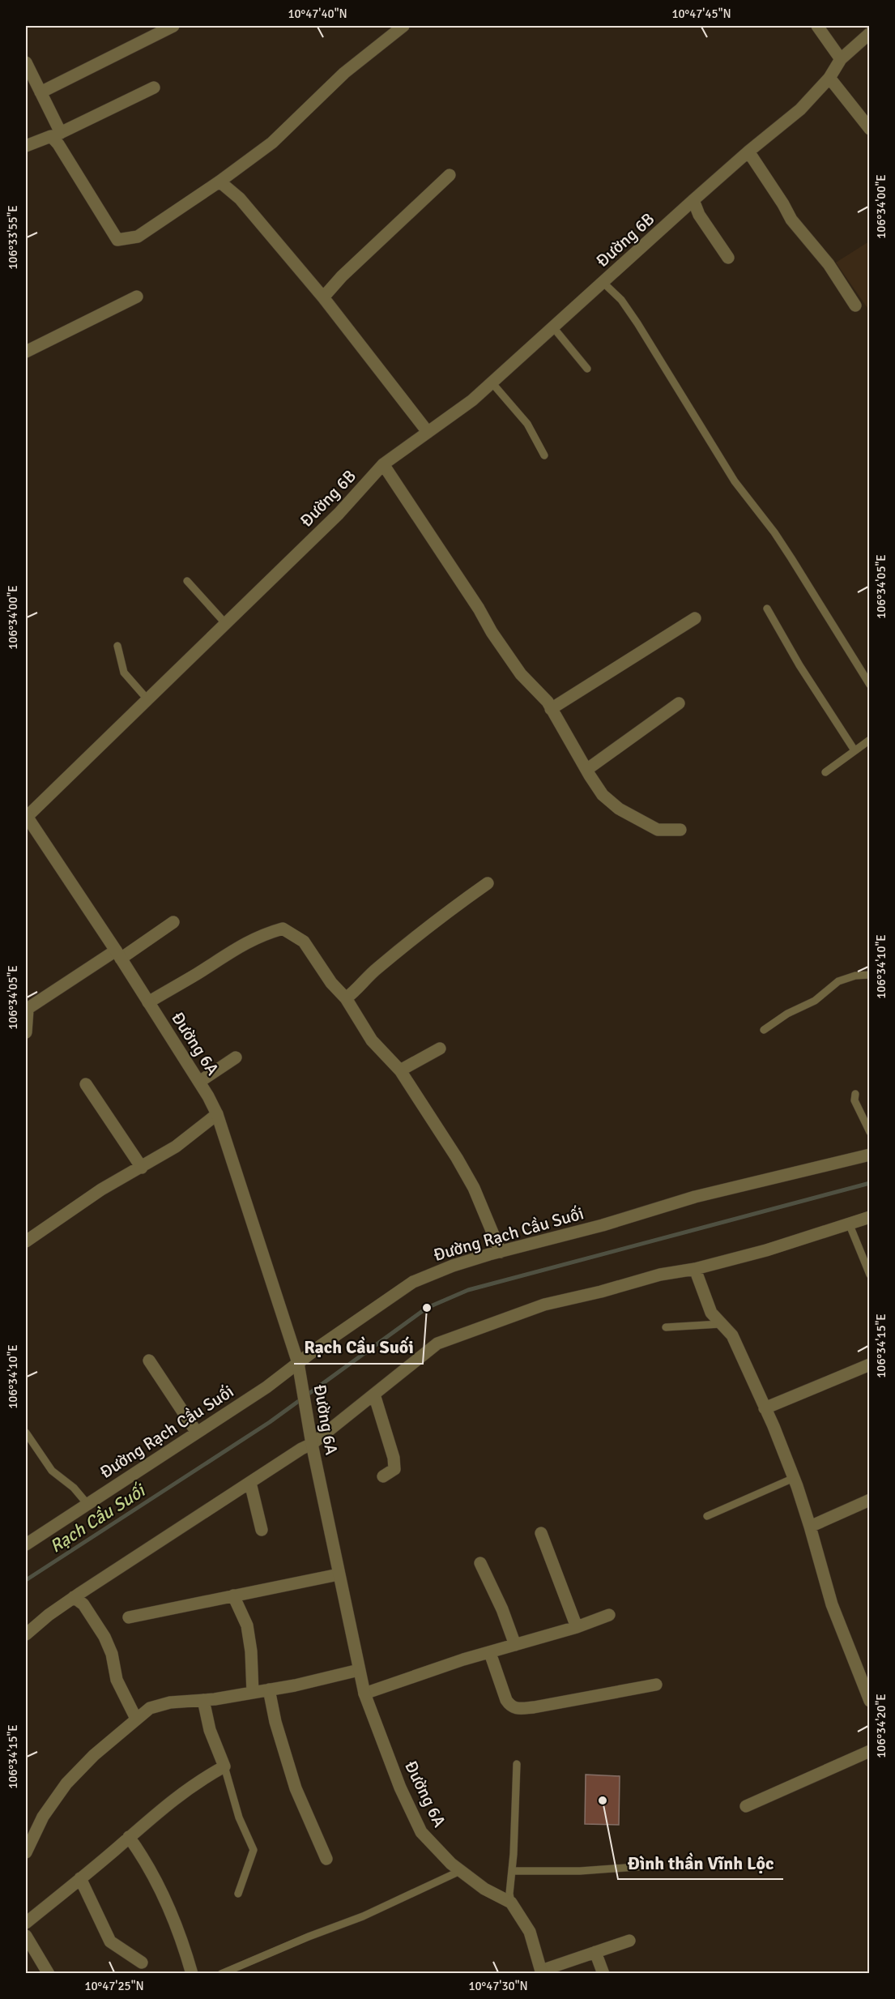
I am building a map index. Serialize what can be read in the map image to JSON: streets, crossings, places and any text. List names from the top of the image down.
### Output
{
  "streets": {
    "street": ["Đường 6B", "Đường 6A", "Đường Rạch Cầu Suối"]
  },
  "crossings": [
    ["Đường 6B", "Đường 6A"],
    ["Đường 6A", "Đường Rạch Cầu Suối"]
  ],
  "water": ["Rạch Cầu Suối"],
  "places": ["Rạch Cầu Suối", "Đình thần Vĩnh Lộc"],
  "coordinates": [
    "10°47'40\"N",
    "10°47'45\"N",
    "106°34'00\"E",
    "106°33'55\"E",
    "106°34'05\"E",
    "106°34'10\"E",
    "106°34'15\"E",
    "106°34'20\"E",
    "10°47'25\"N",
    "10°47'30\"N"
  ]
}
